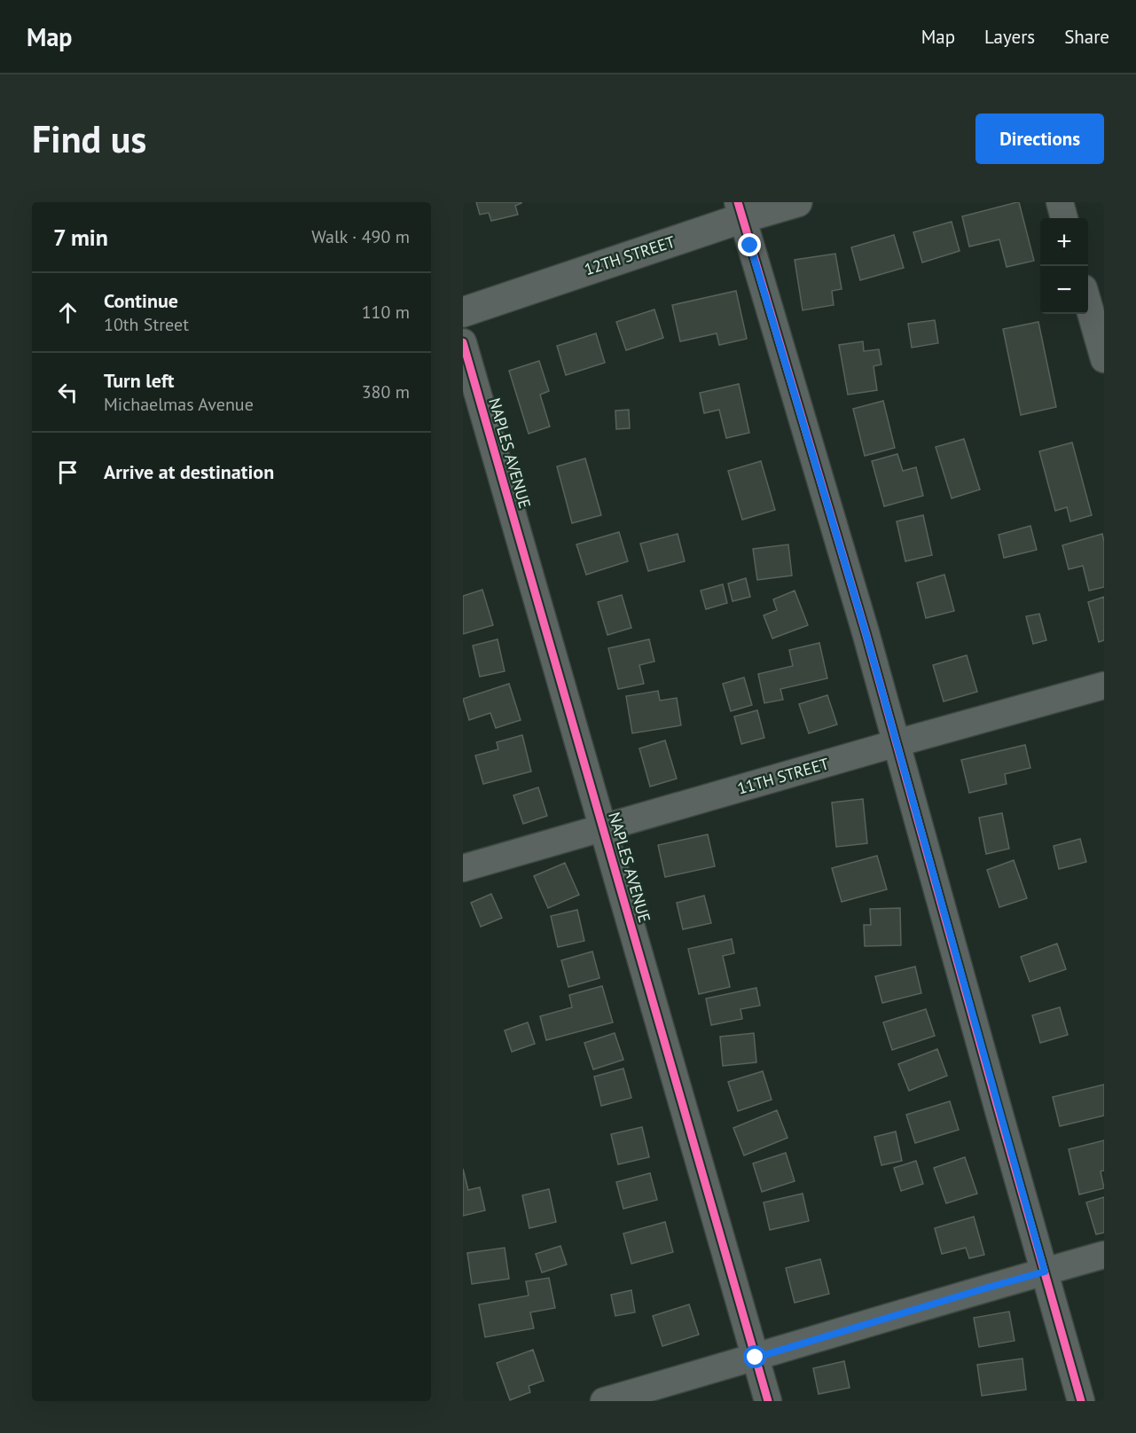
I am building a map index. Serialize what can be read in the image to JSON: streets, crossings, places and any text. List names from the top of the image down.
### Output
{
  "streets": {
    "main road": ["12TH STREET"],
    "street": ["NAPLES AVENUE", "11TH STREET"]
  },
  "crossings": [
    ["NAPLES AVENUE", "11TH STREET"]
  ],
  "page": {
    "header": "Map",
    "nav": ["Map", "Layers", "Share"],
    "buttons": "Directions",
    "title": "Find us",
    "heading": ["7 min", "Walk · 490 m"],
    "map_buttons": ["+", "−"],
    "list": [
      ["Continue", "10th Street", "110 m"],
      ["Turn left", "Michaelmas Avenue", "380 m"],
      "Arrive at destination"
    ]
  }
}
